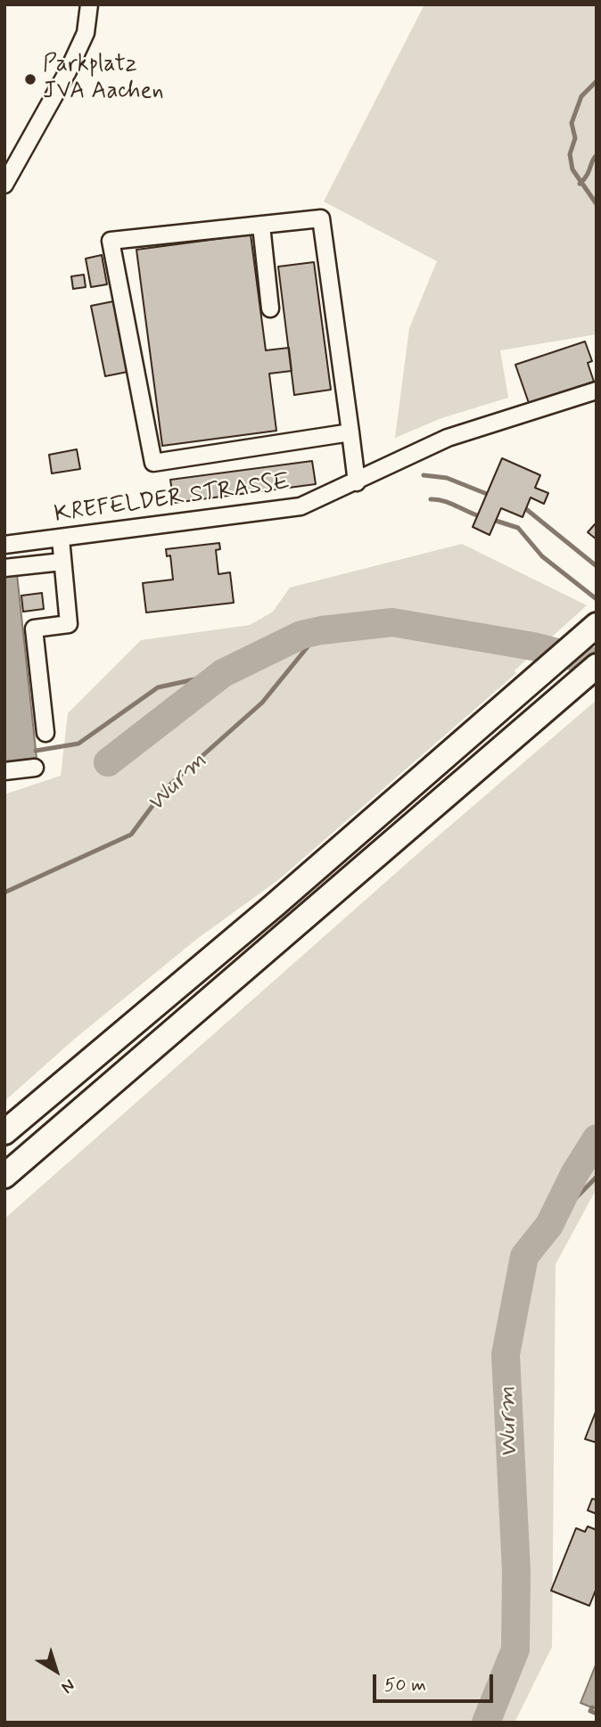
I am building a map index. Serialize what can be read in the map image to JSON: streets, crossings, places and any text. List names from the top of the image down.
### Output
{
  "streets": {
    "street": ["KREFELDER STRASSE"]
  },
  "water": ["Wurm"],
  "places": ["Parkplatz JVA Aachen"],
  "scale_bar": "50 m",
  "north": "bottom right"
}
